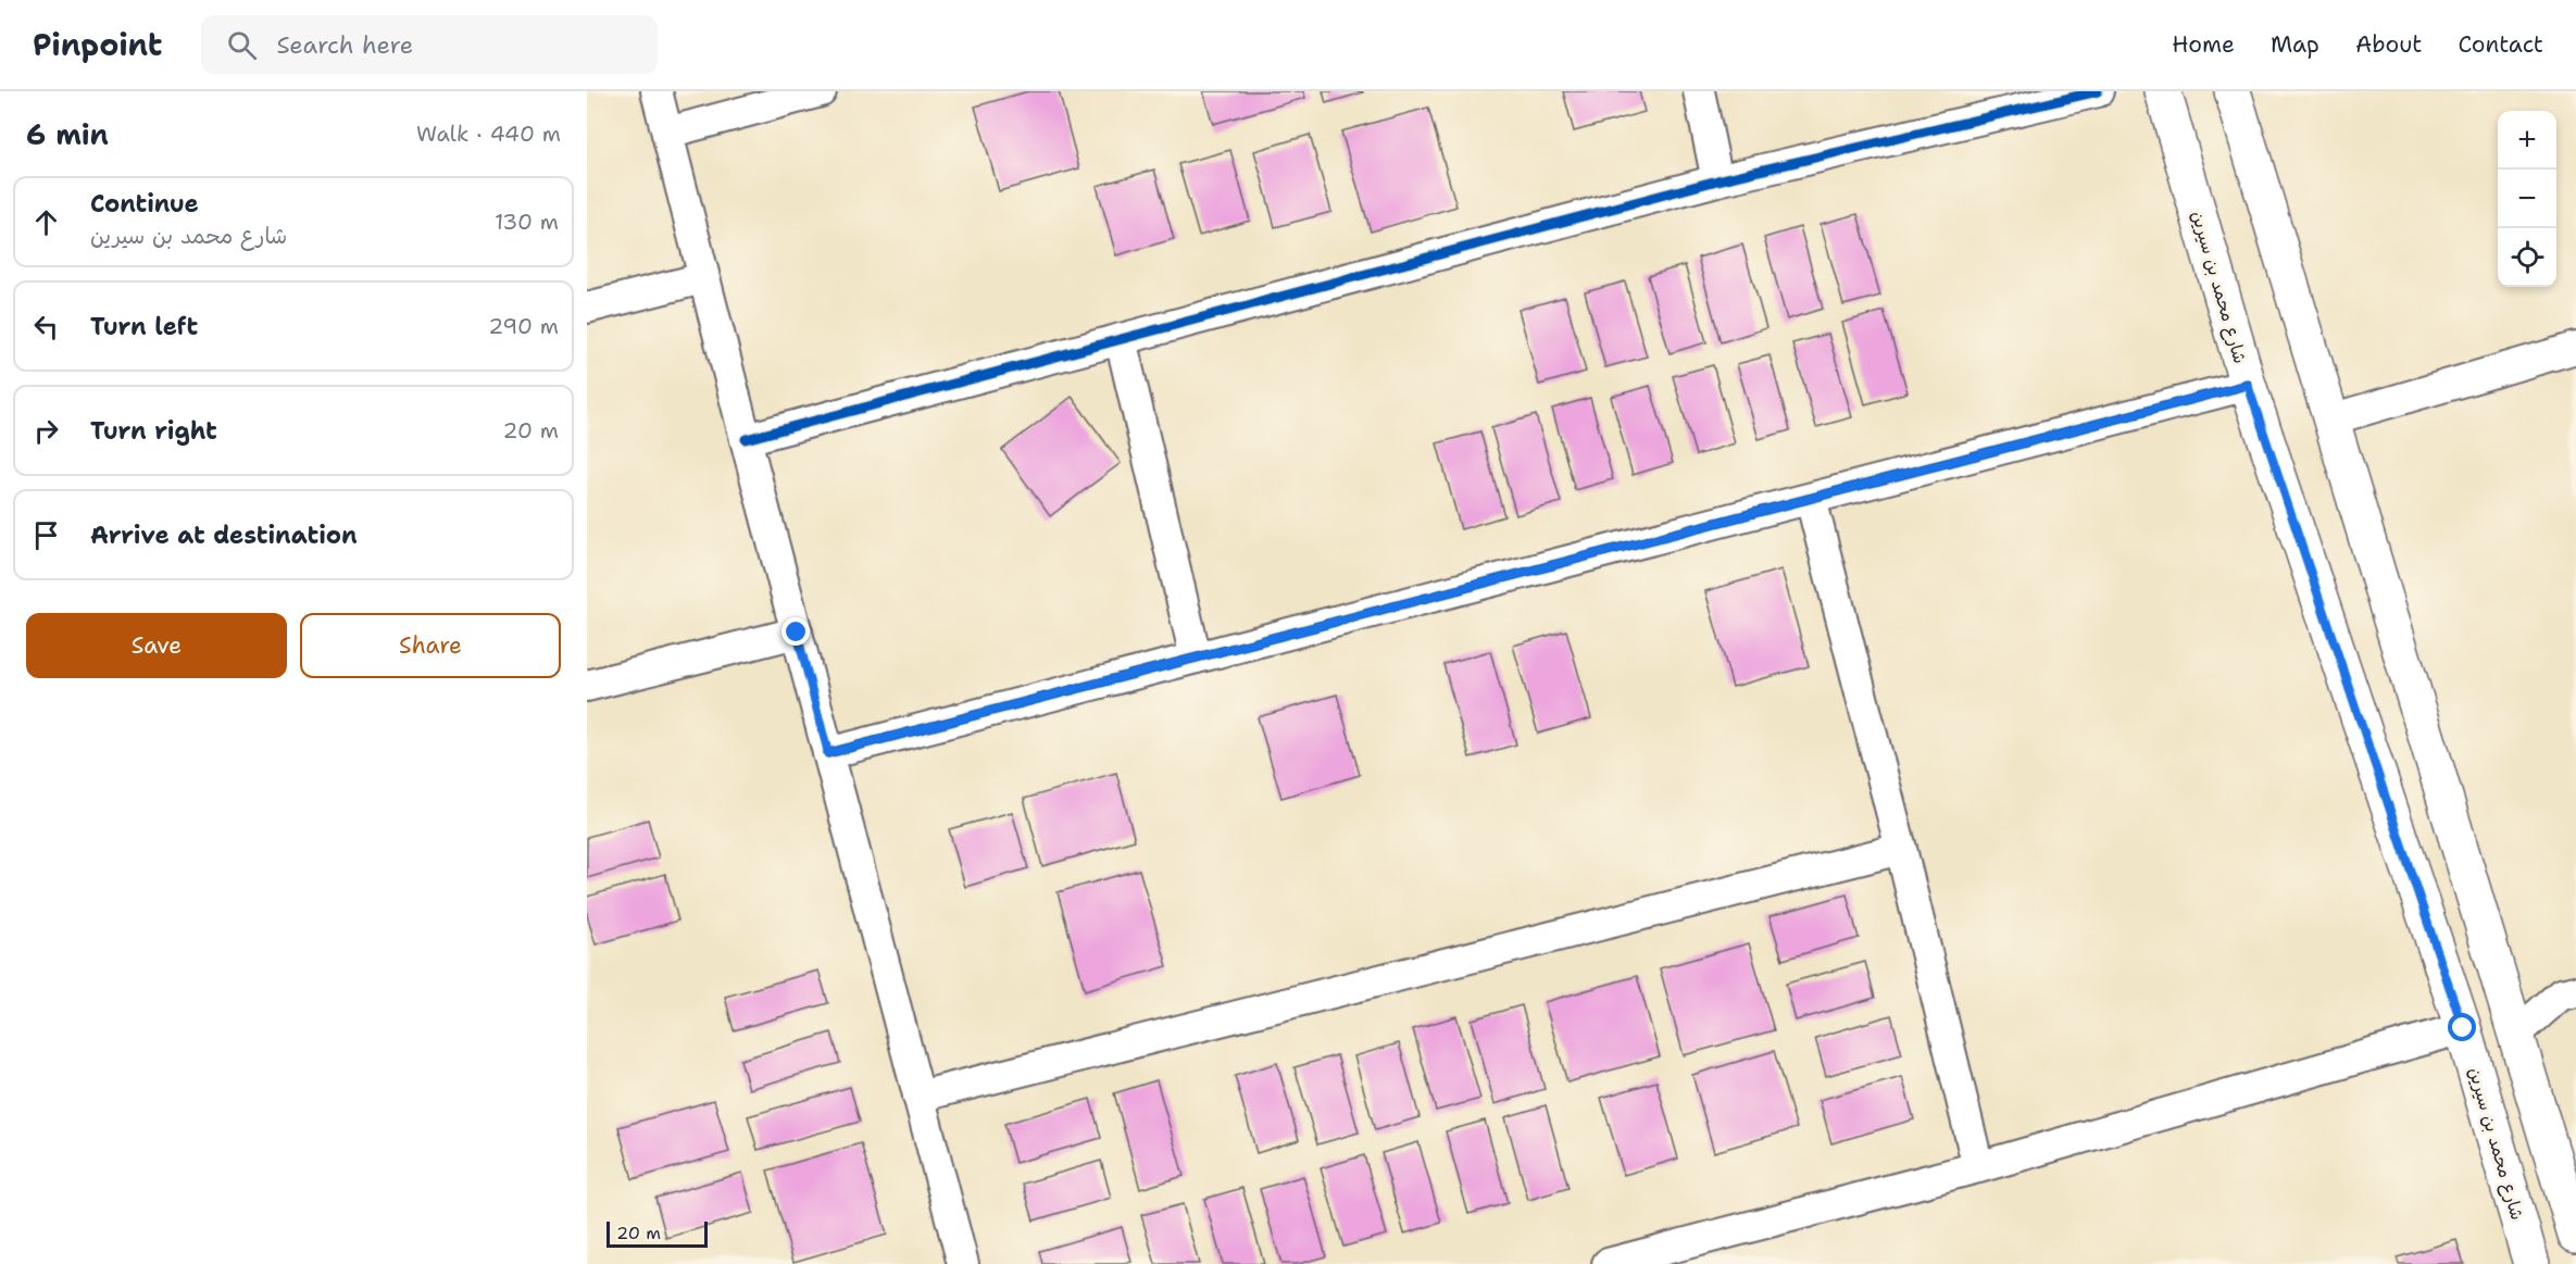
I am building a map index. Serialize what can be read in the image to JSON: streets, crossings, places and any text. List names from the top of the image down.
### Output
{
  "streets": {
    "street": ["شارع محمد بن سيرين"]
  },
  "scale_bar": "20 m",
  "page": {
    "header": "Pinpoint",
    "search": "Search here",
    "nav": [
      "Home",
      "Map",
      "About",
      "Contact"
    ],
    "heading": ["6 min", "Walk · 440 m"],
    "map_buttons": ["+", "−"],
    "list": [
      ["Continue", "شارع محمد بن سيرين", "130 m"],
      ["Turn left", "290 m"],
      ["Turn right", "20 m"],
      "Arrive at destination"
    ],
    "buttons": ["Save", "Share"],
    "scale": "20 m"
  }
}
